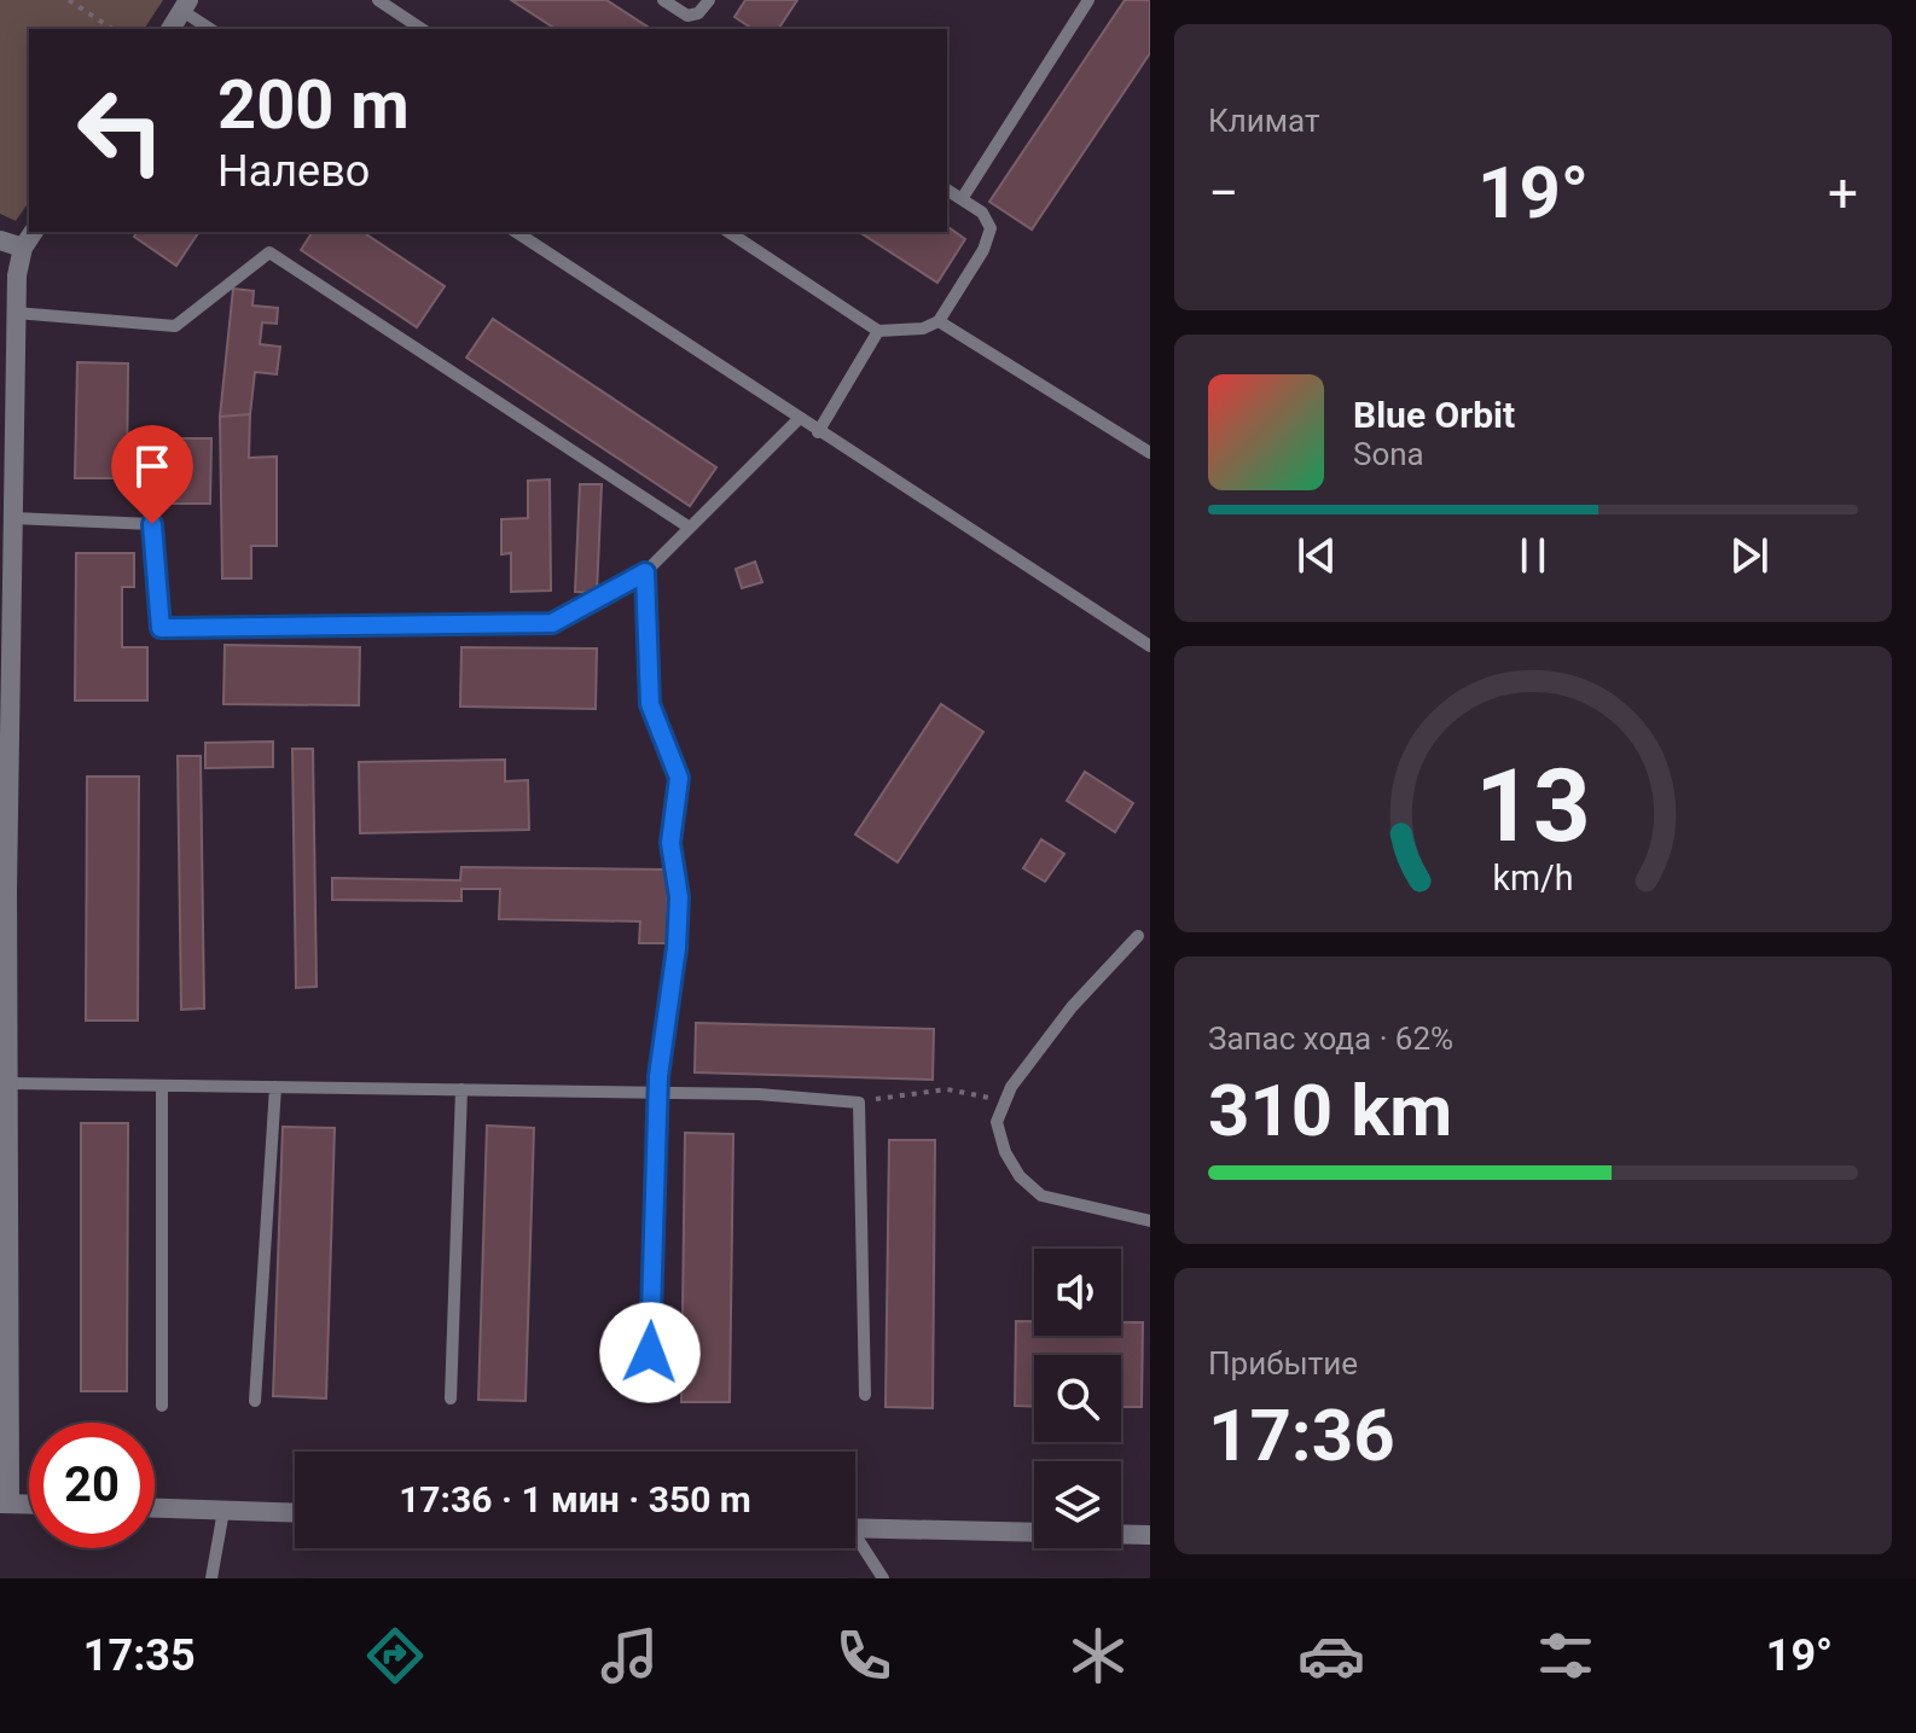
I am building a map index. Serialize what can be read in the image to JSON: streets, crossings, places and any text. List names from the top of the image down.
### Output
{
  "page": {
    "tile": [
      "Климат",
      ["Запас хода · 62%", "310 km"],
      ["Прибытие", "17:36"]
    ],
    "turn": ["200 m", "Налево"],
    "heat": ["−", "19°", "+"],
    "song": ["Blue Orbit", "Sona"],
    "limit": "20",
    "trip": "17:36 · 1 мин · 350 m",
    "tabs": ["17:35", "19°"],
    "gauge": ["13", "km/h"]
  }
}
